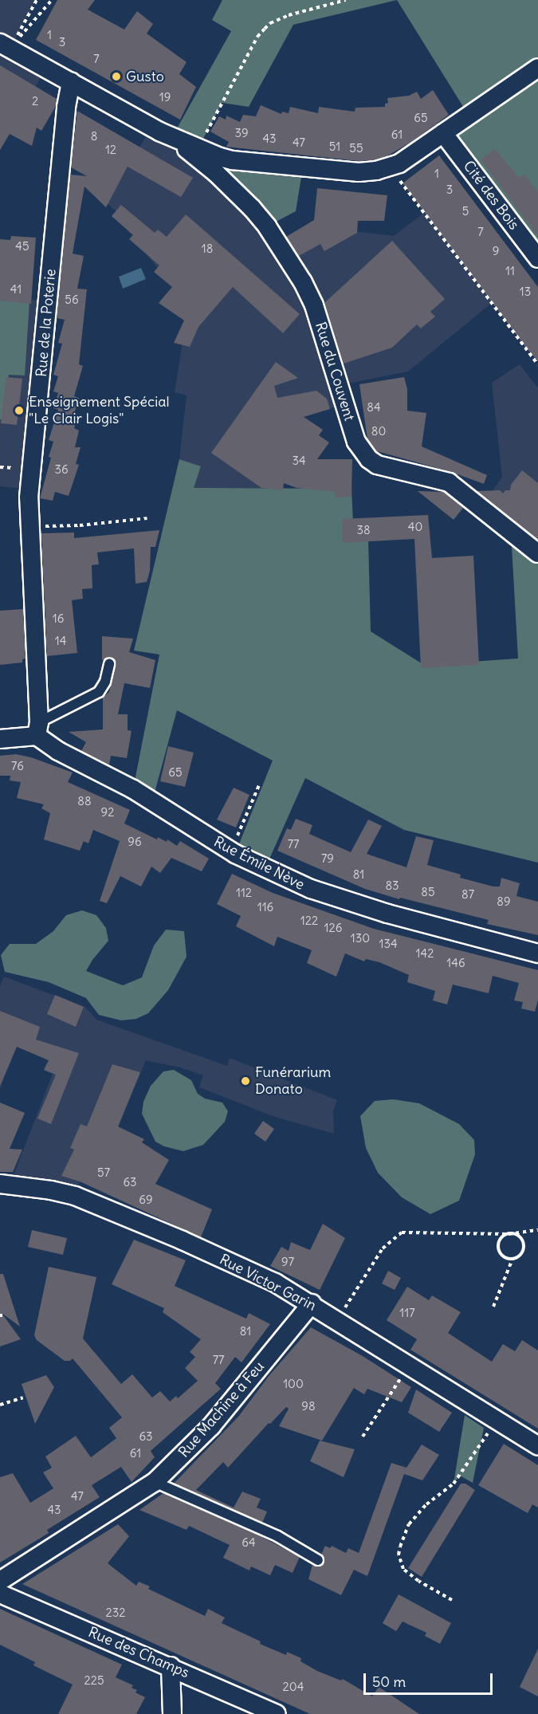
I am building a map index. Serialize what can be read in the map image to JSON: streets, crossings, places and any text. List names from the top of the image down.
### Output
{
  "streets": {
    "street": [
      "Cité des Bois",
      "Rue de la Poterie",
      "Rue du Couvent",
      "Rue Émile Nève",
      "Rue Victor Garin",
      "Rue Machine à Feu",
      "Rue des Champs"
    ]
  },
  "crossings": [
    ["Cité des Bois", "Rue du Couvent"],
    ["Rue de la Poterie", "Rue du Couvent"],
    ["Rue de la Poterie", "Rue Émile Nève"],
    ["Rue Victor Garin", "Rue Machine à Feu"]
  ],
  "places": ["Gusto", "Enseignement Spécial \"Le Clair Logis\"", "Funérarium Donato"],
  "house_numbers": [
    "1",
    "3",
    "7",
    "19",
    "2",
    "65",
    "39",
    "61",
    "8",
    "43",
    "47",
    "51",
    "55",
    "12",
    "1",
    "3",
    "5",
    "7",
    "45",
    "18",
    "9",
    "11",
    "41",
    "13",
    "56",
    "84",
    "80",
    "34",
    "36",
    "40",
    "38",
    "16",
    "14",
    "76",
    "65",
    "88",
    "92",
    "96",
    "77",
    "79",
    "81",
    "83",
    "85",
    "112",
    "87",
    "89",
    "116",
    "122",
    "126",
    "130",
    "134",
    "142",
    "146",
    "57",
    "63",
    "69",
    "97",
    "117",
    "81",
    "77",
    "100",
    "98",
    "63",
    "61",
    "47",
    "43",
    "64",
    "232",
    "225",
    "204"
  ],
  "scale_bar": "50 m"
}
